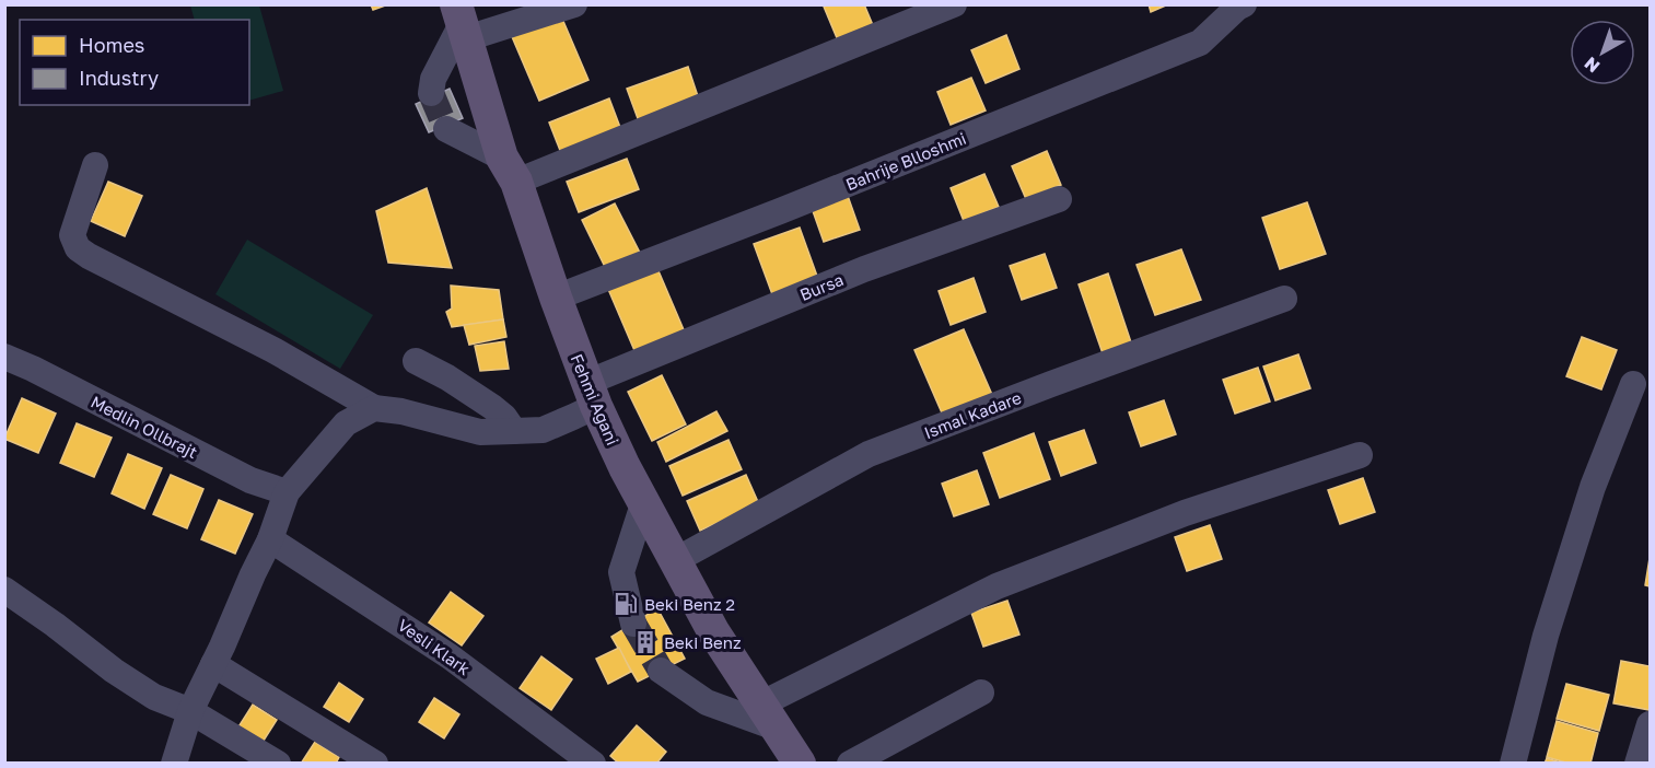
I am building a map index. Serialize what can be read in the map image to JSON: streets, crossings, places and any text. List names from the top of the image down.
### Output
{
  "streets": {
    "main road": ["Fehmi Agani"],
    "street": [
      "Bahrije Blloshmi",
      "Bursa",
      "Ismal Kadare",
      "Medlin Ollbrajt",
      "Vesli Klark"
    ]
  },
  "crossings": [
    ["Bahrije Blloshmi", "Fehmi Agani"],
    ["Bursa", "Fehmi Agani"],
    ["Fehmi Agani", "Ismal Kadare"]
  ],
  "places": {
    "fuel station": ["Beki Benz 2"],
    "building": ["Beki Benz"]
  },
  "legend": ["Homes", "Industry"],
  "north": "bottom left"
}
